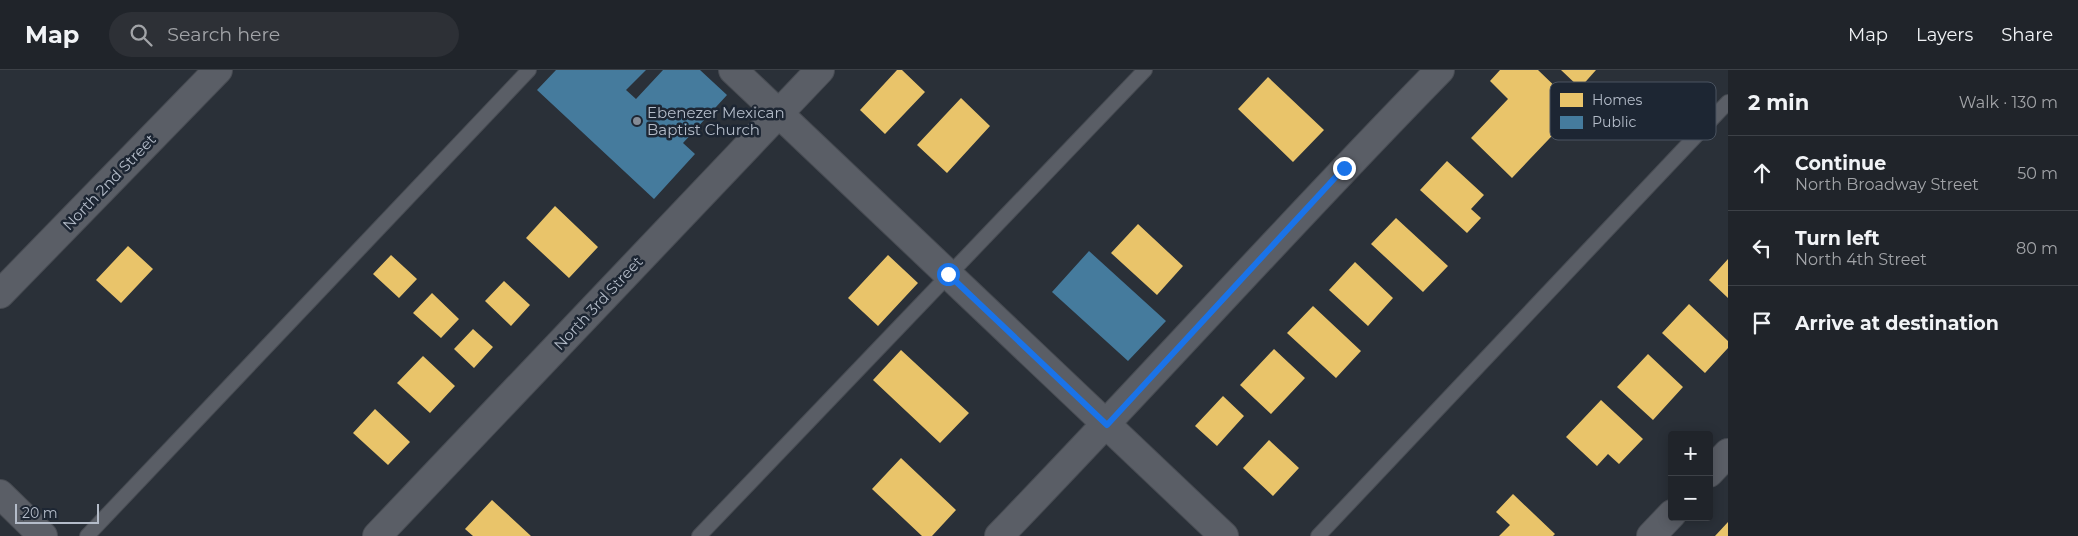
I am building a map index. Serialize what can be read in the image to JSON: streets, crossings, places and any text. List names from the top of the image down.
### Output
{
  "streets": {
    "street": ["North 2nd Street", "North 3rd Street"]
  },
  "places": ["Ebenezer Mexican Baptist Church"],
  "legend": ["Homes", "Public"],
  "scale_bar": "20 m",
  "page": {
    "header": "Map",
    "search": "Search here",
    "nav": ["Map", "Layers", "Share"],
    "heading": ["2 min", "Walk · 130 m"],
    "list": [
      ["Continue", "North Broadway Street", "50 m"],
      ["Turn left", "North 4th Street", "80 m"],
      "Arrive at destination"
    ],
    "map_buttons": ["+", "−"],
    "scale": "20 m"
  }
}
